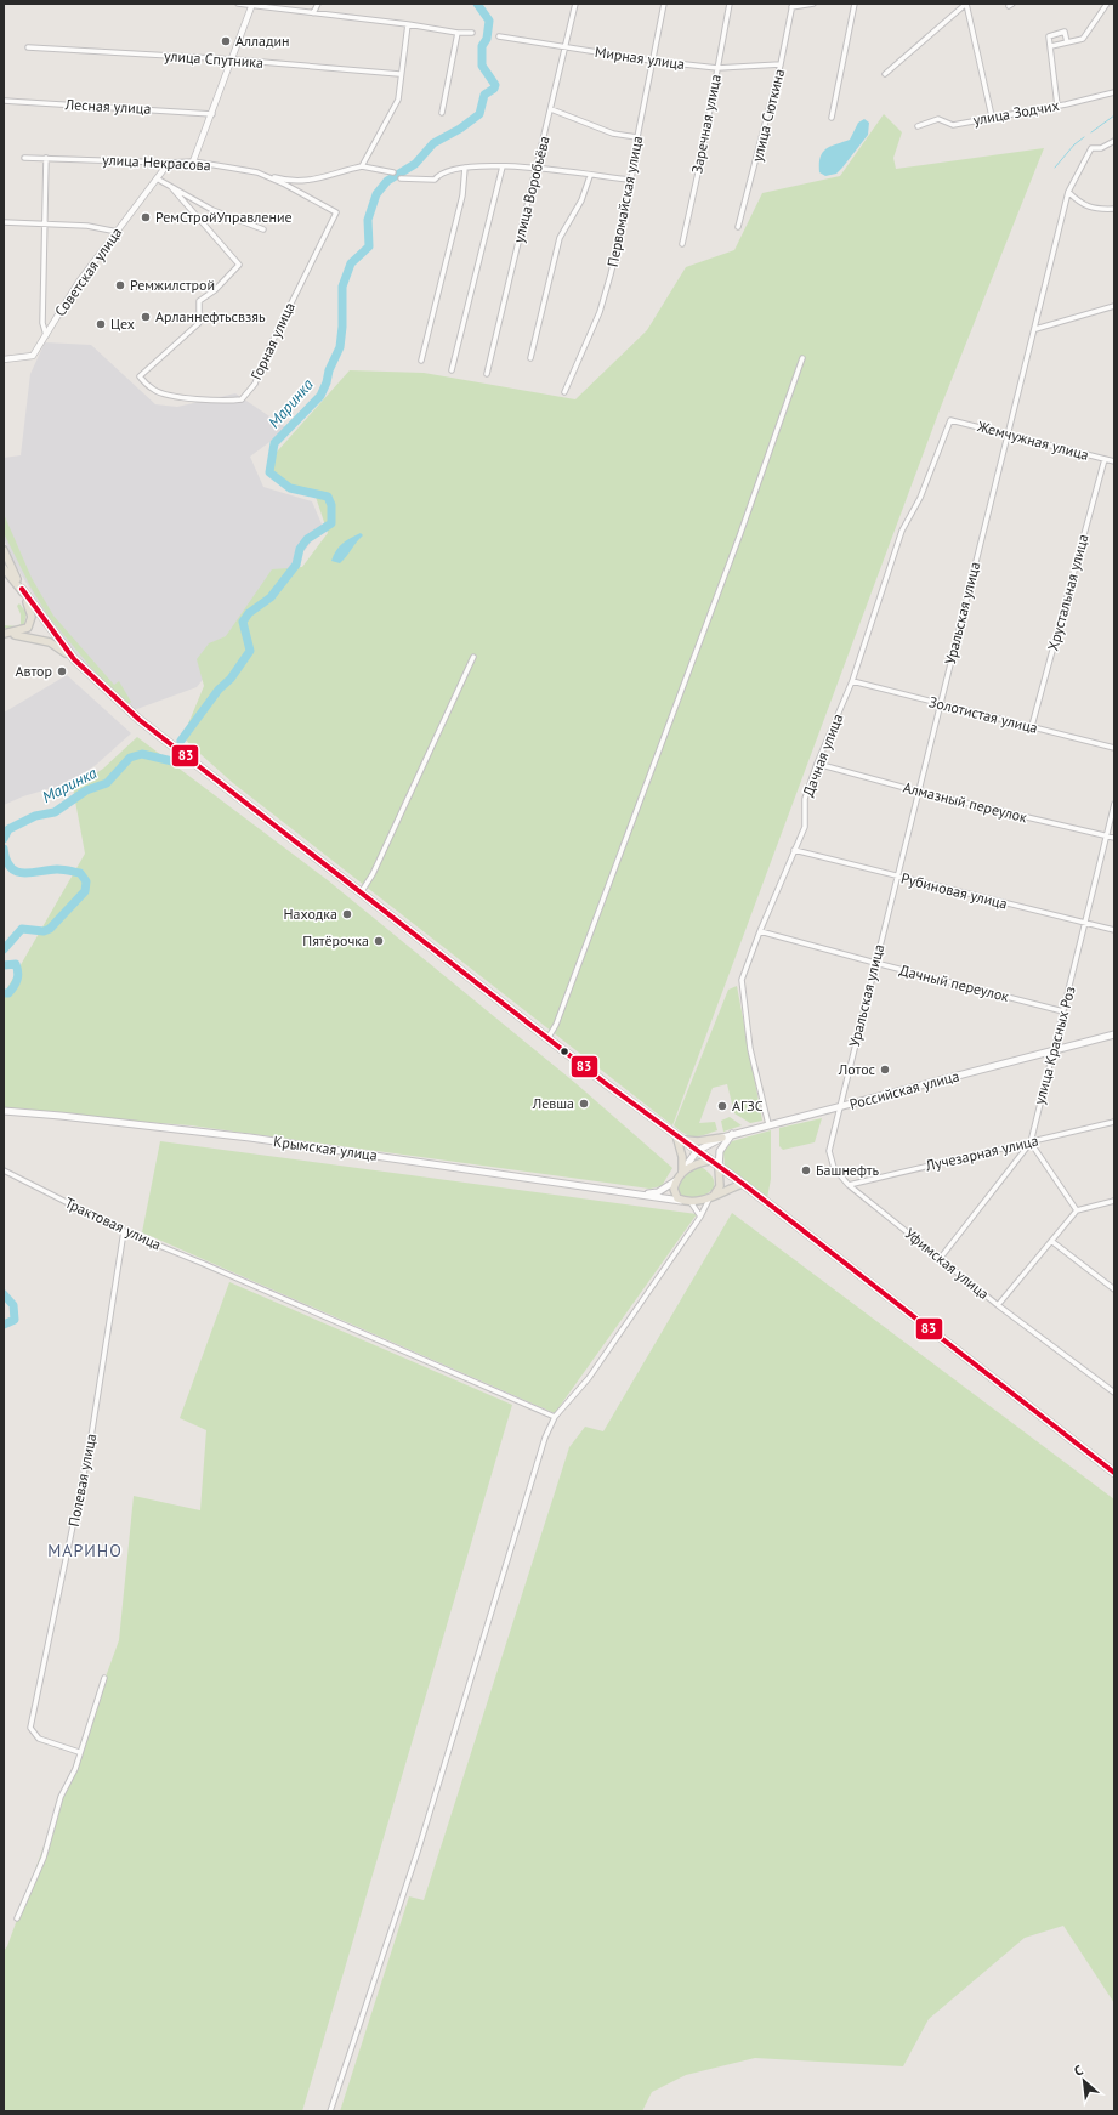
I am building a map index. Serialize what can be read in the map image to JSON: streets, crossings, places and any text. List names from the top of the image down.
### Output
{
  "streets": {
    "main road": ["Российская улица", "Крымская улица"],
    "street": [
      "Мирная улица",
      "улица Спутника",
      "Лесная улица",
      "улица Зодчих",
      "улица Сюткина",
      "Заречная улица",
      "улица Некрасова",
      "улица Воробьёва",
      "Первомайская улица",
      "Советская улица",
      "Горная улица",
      "Жемчужная улица",
      "Хрустальная улица",
      "Уральская улица",
      "Золотистая улица",
      "Дачная улица",
      "Алмазный переулок",
      "Рубиновая улица",
      "Дачный переулок",
      "улица Красных Роз",
      "Лучезарная улица",
      "Трактовая улица",
      "Уфимская улица",
      "Полевая улица"
    ]
  },
  "crossings": [
    ["Мирная улица", "улица Сюткина"],
    ["Мирная улица", "Заречная улица"],
    ["Мирная улица", "улица Воробьёва"],
    ["Мирная улица", "Первомайская улица"],
    ["улица Некрасова", "Советская улица"],
    ["улица Некрасова", "Горная улица"],
    ["Жемчужная улица", "Хрустальная улица"],
    ["Жемчужная улица", "Уральская улица"],
    ["Жемчужная улица", "Дачная улица"],
    ["Хрустальная улица", "Золотистая улица"],
    ["Уральская улица", "Золотистая улица"],
    ["Уральская улица", "Алмазный переулок"],
    ["Уральская улица", "Рубиновая улица"],
    ["Уральская улица", "Дачный переулок"],
    ["Уральская улица", "Российская улица"],
    ["Уральская улица", "Уфимская улица"],
    ["Золотистая улица", "Дачная улица"],
    ["Дачная улица", "Алмазный переулок"],
    ["Дачная улица", "Рубиновая улица"],
    ["Дачная улица", "Дачный переулок"],
    ["Дачная улица", "Российская улица"],
    ["Алмазный переулок", "улица Красных Роз"],
    ["Рубиновая улица", "улица Красных Роз"],
    ["Дачный переулок", "улица Красных Роз"],
    ["улица Красных Роз", "Российская улица"],
    ["улица Красных Роз", "Лучезарная улица"],
    ["улица Красных Роз", "Уфимская улица"],
    ["Российская улица", "Уфимская улица"],
    ["Лучезарная улица", "Уфимская улица"],
    ["Трактовая улица", "Полевая улица"]
  ],
  "districts": ["МАРИНО"],
  "water": ["Маринка"],
  "places": [
    "Алладин",
    "РемСтройУправление",
    "Ремжилстрой",
    "Арланнефтьсвзяь",
    "Цех",
    "Автор",
    "Находка",
    "Пятёрочка",
    "Лотос",
    "Левша",
    "АГЗС",
    "Башнефть"
  ],
  "lines": ["transit line 83"],
  "north": "top left"
}
